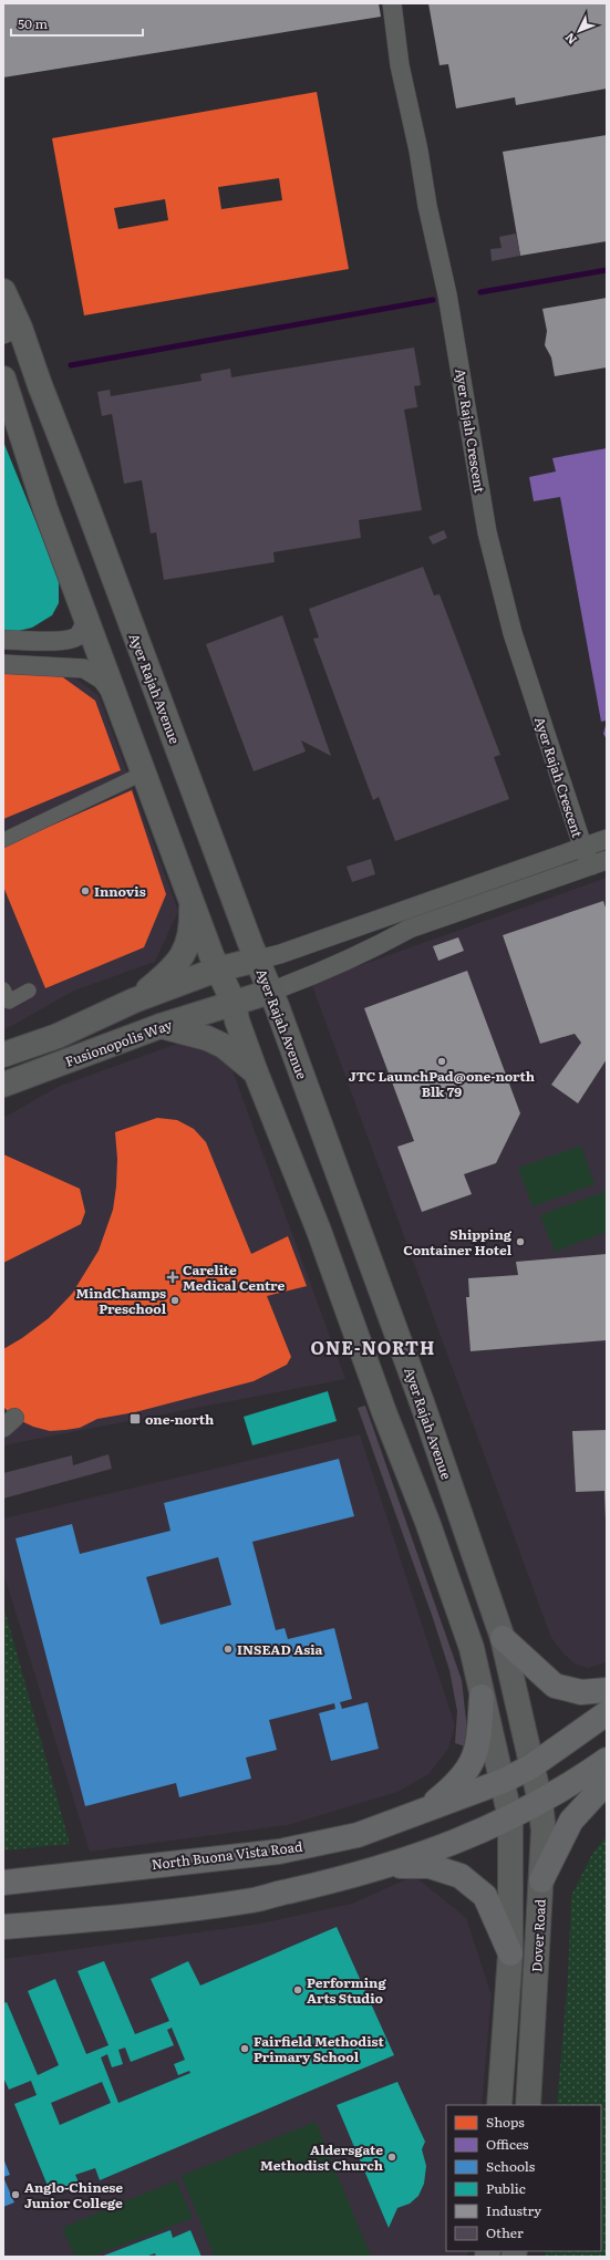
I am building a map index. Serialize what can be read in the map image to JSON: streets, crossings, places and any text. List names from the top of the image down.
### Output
{
  "streets": {
    "main road": ["North Buona Vista Road"],
    "street": [
      "Ayer Rajah Crescent",
      "Ayer Rajah Avenue",
      "Fusionopolis Way",
      "Dover Road"
    ]
  },
  "crossings": [
    ["Ayer Rajah Crescent", "Ayer Rajah Avenue"],
    ["Ayer Rajah Crescent", "Fusionopolis Way"],
    ["Ayer Rajah Avenue", "North Buona Vista Road"],
    ["Ayer Rajah Avenue", "Dover Road"],
    ["North Buona Vista Road", "Dover Road"]
  ],
  "districts": ["ONE-NORTH"],
  "places": {
    "other": [
      "Innovis",
      "JTC LaunchPad@one-north Blk 79",
      "Shipping Container Hotel",
      "MindChamps Preschool",
      "INSEAD Asia",
      "Performing Arts Studio",
      "Fairfield Methodist Primary School",
      "Aldersgate Methodist Church",
      "Anglo-Chinese Junior College"
    ],
    "health": ["Carelite Medical Centre"],
    "transit": ["one-north"]
  },
  "legend": [
    "Shops",
    "Offices",
    "Schools",
    "Public",
    "Industry",
    "Other"
  ],
  "scale_bar": "50 m",
  "north": "bottom left"
}
